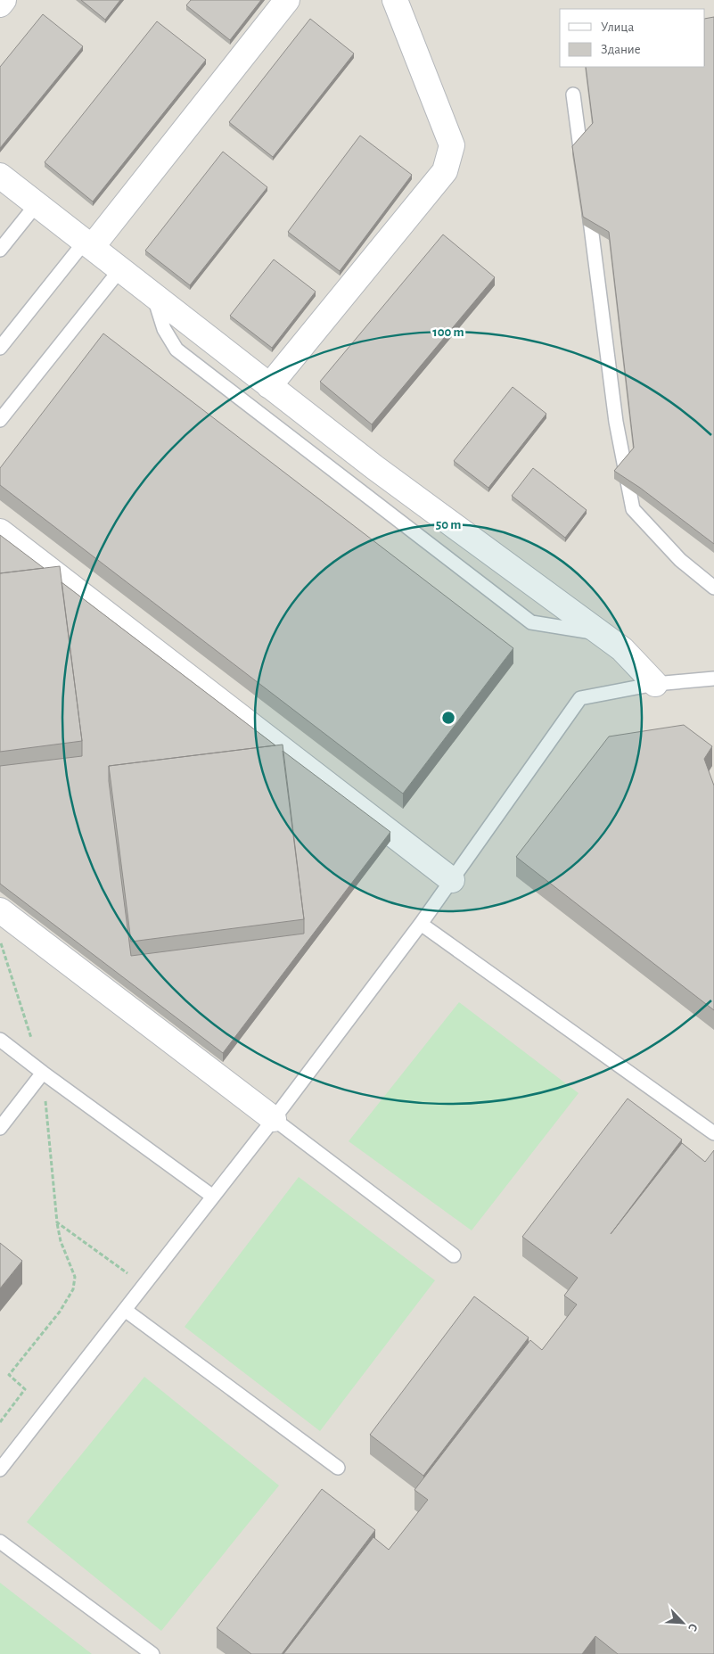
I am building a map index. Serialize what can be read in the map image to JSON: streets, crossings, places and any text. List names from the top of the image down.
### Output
{
  "legend": ["Улица", "Здание"],
  "north": "bottom right",
  "rings": ["100 m", "50 m"]
}
